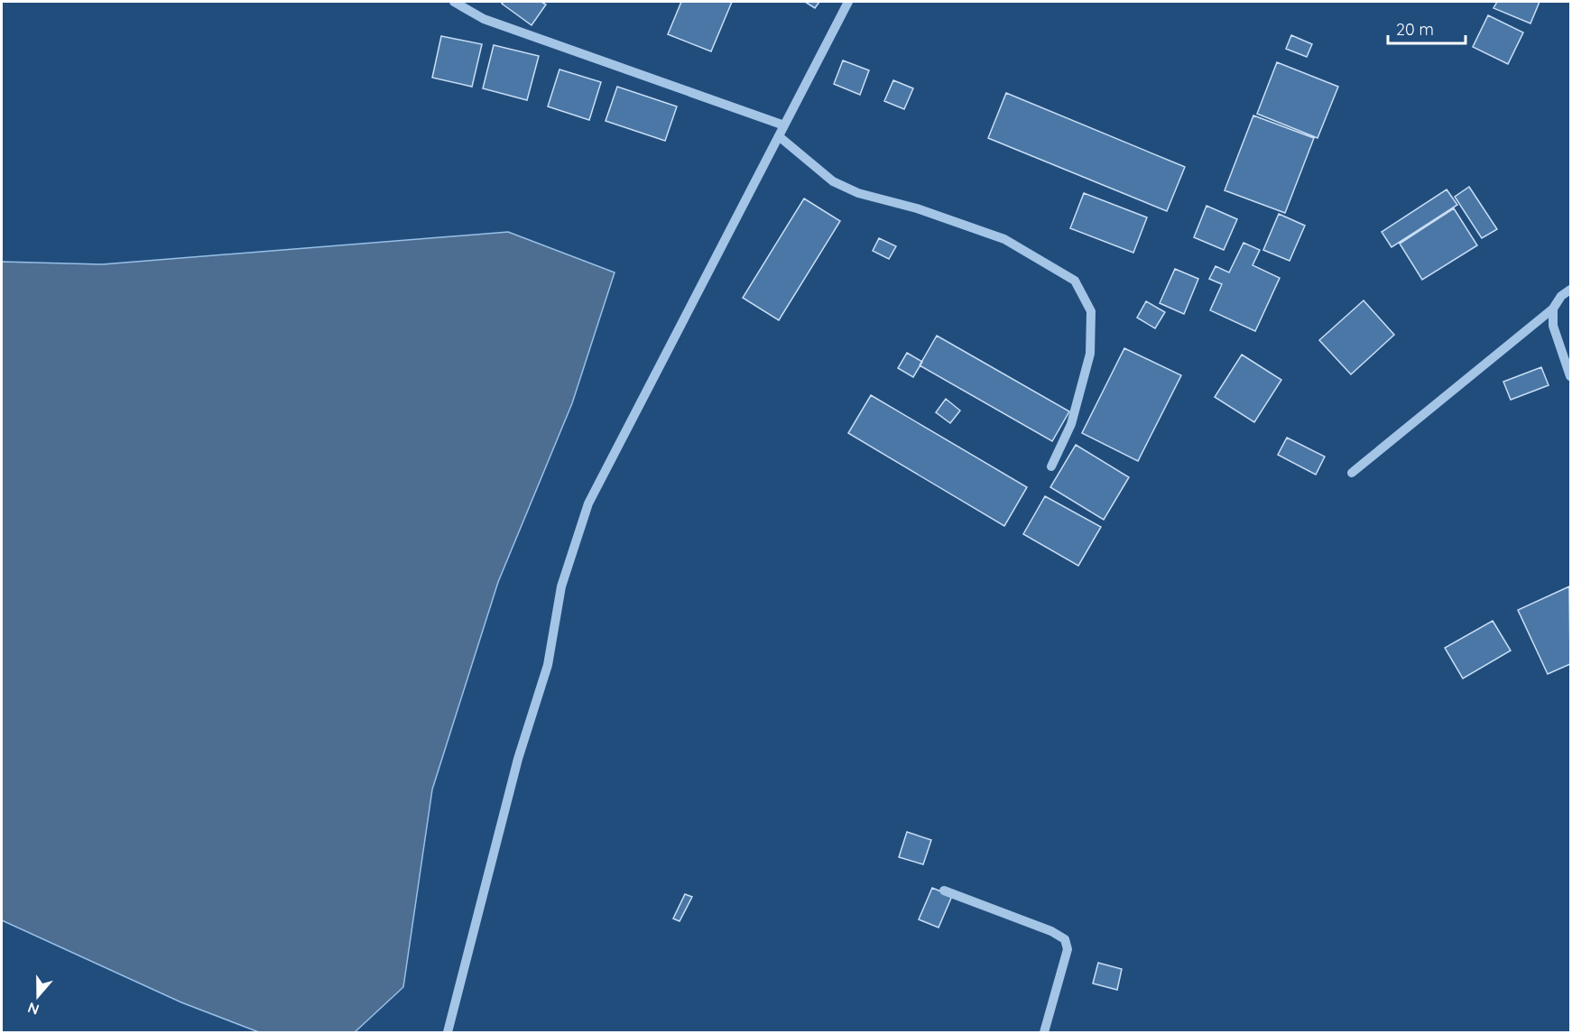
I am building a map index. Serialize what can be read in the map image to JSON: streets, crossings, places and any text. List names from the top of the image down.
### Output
{
  "scale_bar": "20 m",
  "north": "bottom"
}
